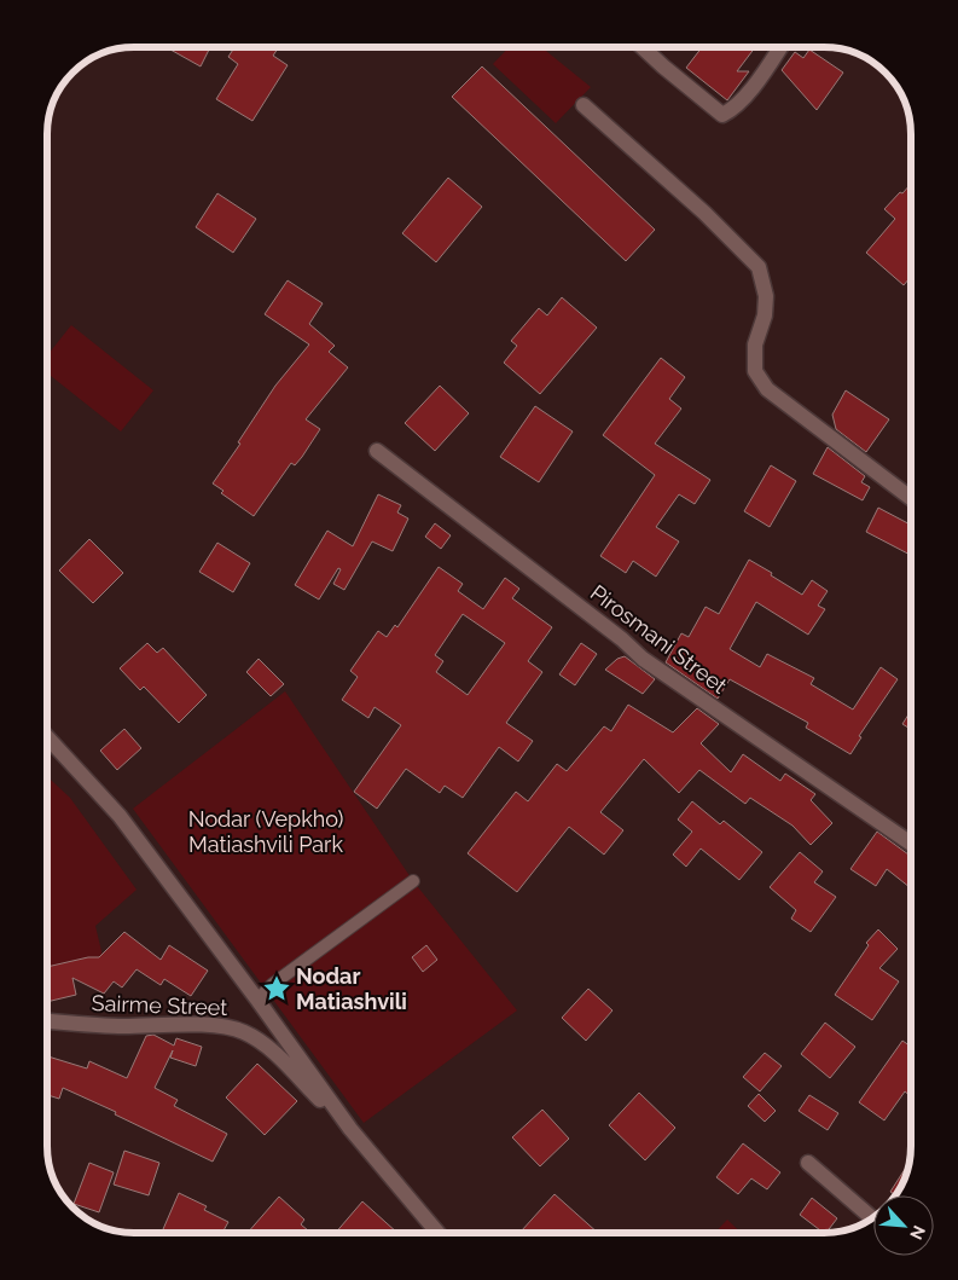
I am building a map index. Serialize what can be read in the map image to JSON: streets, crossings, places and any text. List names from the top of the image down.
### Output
{
  "streets": {
    "street": ["Pirosmani Street", "Sairme Street"]
  },
  "parks": ["Nodar (Vepkho) Matiashvili Park"],
  "places": {
    "place": ["Nodar Matiashvili"]
  },
  "north": "bottom right"
}
